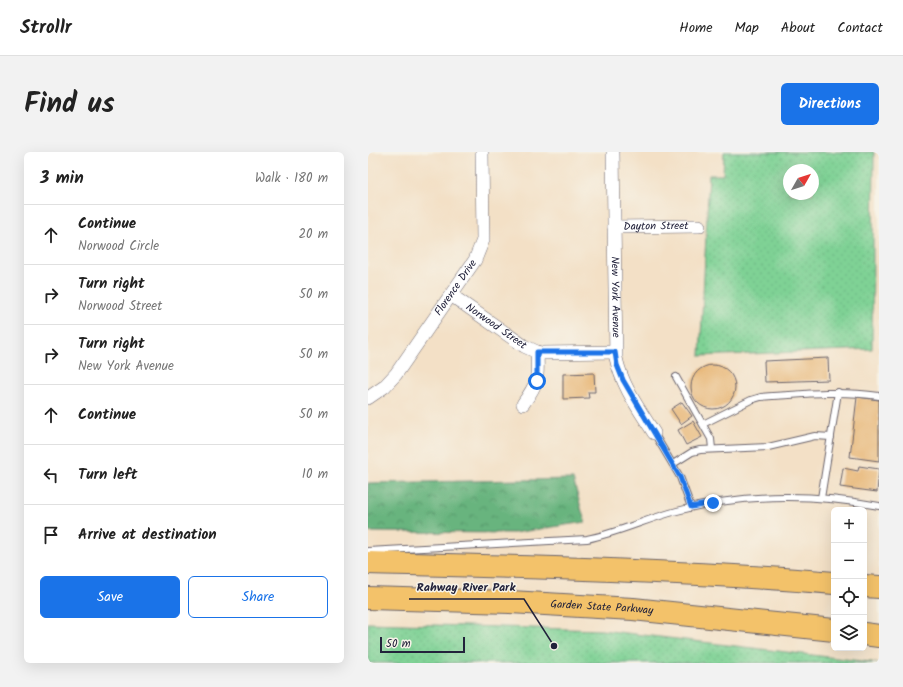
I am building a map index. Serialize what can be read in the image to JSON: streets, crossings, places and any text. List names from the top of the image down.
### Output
{
  "streets": {
    "highway": ["Garden State Parkway"],
    "street": [
      "Dayton Street",
      "Florence Drive",
      "New York Avenue",
      "Norwood Street"
    ]
  },
  "crossings": [
    ["Dayton Street", "New York Avenue"],
    ["Florence Drive", "Norwood Street"],
    ["New York Avenue", "Norwood Street"]
  ],
  "places": ["Rahway River Park"],
  "scale_bar": "50 m",
  "north": "top right",
  "page": {
    "header": "Strollr",
    "nav": [
      "Home",
      "Map",
      "About",
      "Contact"
    ],
    "title": "Find us",
    "buttons": [
      "Directions",
      ["Save", "Share"]
    ],
    "heading": ["3 min", "Walk · 180 m"],
    "list": [
      ["Continue", "Norwood Circle", "20 m"],
      ["Turn right", "Norwood Street", "50 m"],
      ["Turn right", "New York Avenue", "50 m"],
      ["Continue", "50 m"],
      ["Turn left", "10 m"],
      "Arrive at destination"
    ],
    "map_buttons": ["+", "−"],
    "scale": "50 m"
  }
}
